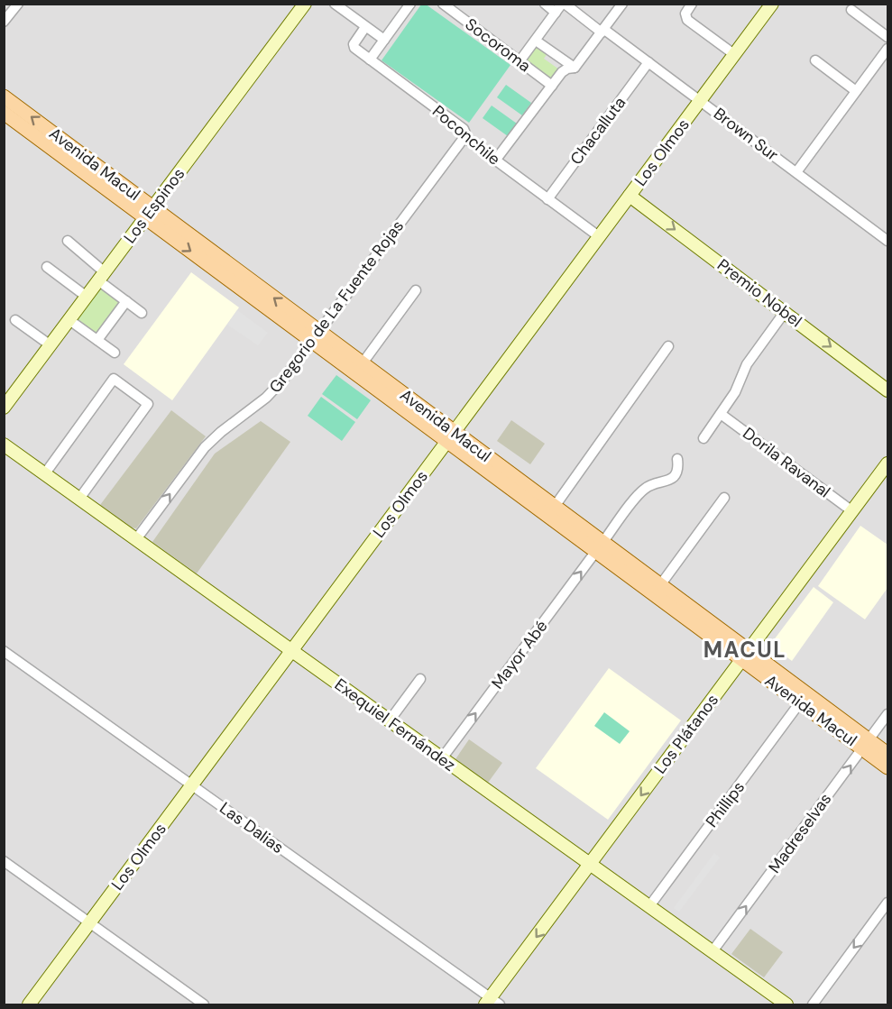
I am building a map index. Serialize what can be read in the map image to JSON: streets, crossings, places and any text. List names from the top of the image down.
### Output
{
  "streets": {
    "main road": ["Avenida Macul"],
    "street": [
      "Socoroma",
      "Chacalluta",
      "Brown Sur",
      "Poconchile",
      "Los Olmos",
      "Los Espinos",
      "Premio Nobel",
      "Gregorio de La Fuente Rojas",
      "Dorila Ravanal",
      "Mayor Abé",
      "Exequiel Fernández",
      "Los Plátanos",
      "Phillips",
      "Las Dalias",
      "Madreselvas"
    ]
  },
  "crossings": [
    ["Chacalluta", "Brown Sur"],
    ["Chacalluta", "Poconchile"],
    ["Brown Sur", "Los Olmos"],
    ["Poconchile", "Los Olmos"],
    ["Poconchile", "Gregorio de La Fuente Rojas"],
    ["Los Olmos", "Avenida Macul"],
    ["Los Olmos", "Premio Nobel"],
    ["Los Olmos", "Exequiel Fernández"],
    ["Los Olmos", "Las Dalias"],
    ["Avenida Macul", "Los Espinos"],
    ["Avenida Macul", "Gregorio de La Fuente Rojas"],
    ["Avenida Macul", "Mayor Abé"],
    ["Avenida Macul", "Los Plátanos"],
    ["Avenida Macul", "Phillips"],
    ["Avenida Macul", "Madreselvas"],
    ["Gregorio de La Fuente Rojas", "Exequiel Fernández"],
    ["Dorila Ravanal", "Los Plátanos"],
    ["Mayor Abé", "Exequiel Fernández"],
    ["Exequiel Fernández", "Los Plátanos"],
    ["Exequiel Fernández", "Phillips"],
    ["Exequiel Fernández", "Madreselvas"],
    ["Los Plátanos", "Las Dalias"]
  ],
  "one_way": [
    "Premio Nobel",
    "Gregorio de La Fuente Rojas",
    "Mayor Abé",
    "Los Plátanos",
    "Madreselvas"
  ],
  "districts": ["MACUL"]
}
